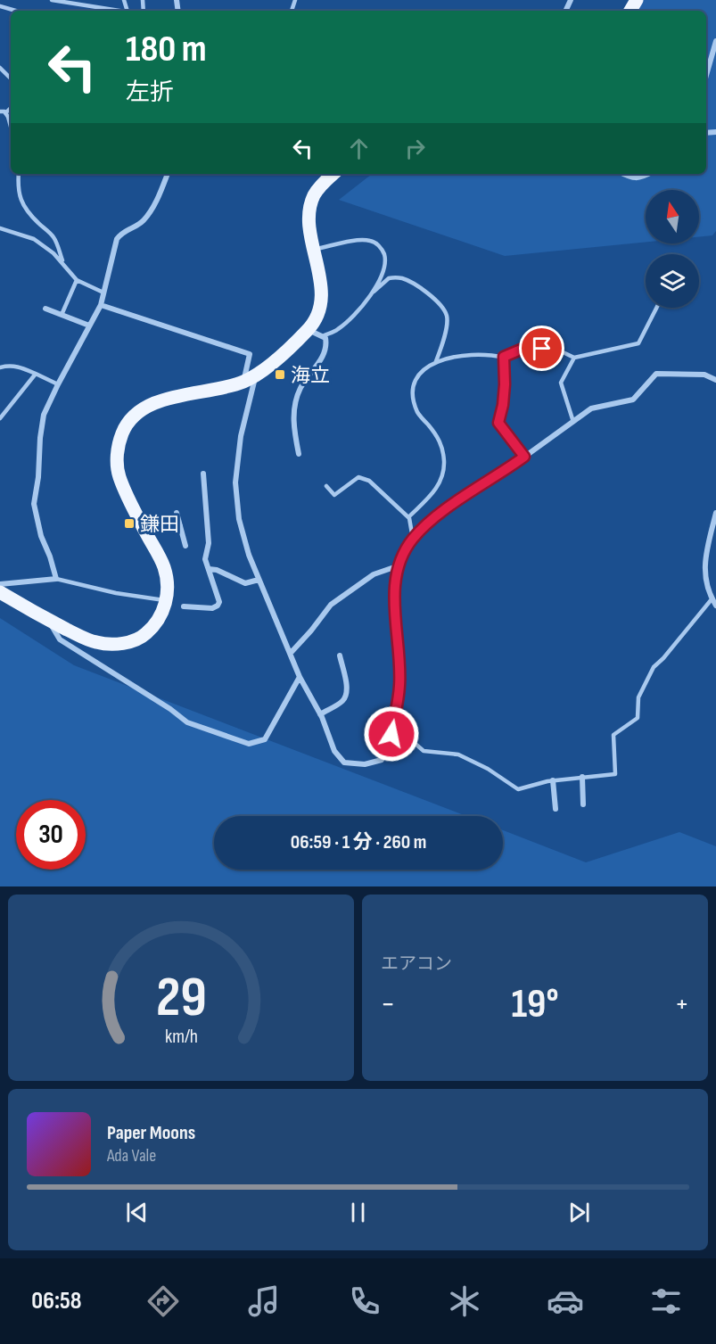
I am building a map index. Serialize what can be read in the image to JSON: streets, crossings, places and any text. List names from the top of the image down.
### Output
{
  "places": {
    "transit": ["海立", "鎌田"]
  },
  "north": "top",
  "page": {
    "turn": ["180 m", "左折"],
    "limit": "30",
    "trip": "06:59 · 1 分 · 260 m",
    "tile": "エアコン",
    "heat": ["−", "19°", "+"],
    "song": ["Paper Moons", "Ada Vale"],
    "tabs": "06:58",
    "gauge": ["29", "km/h"]
  }
}
